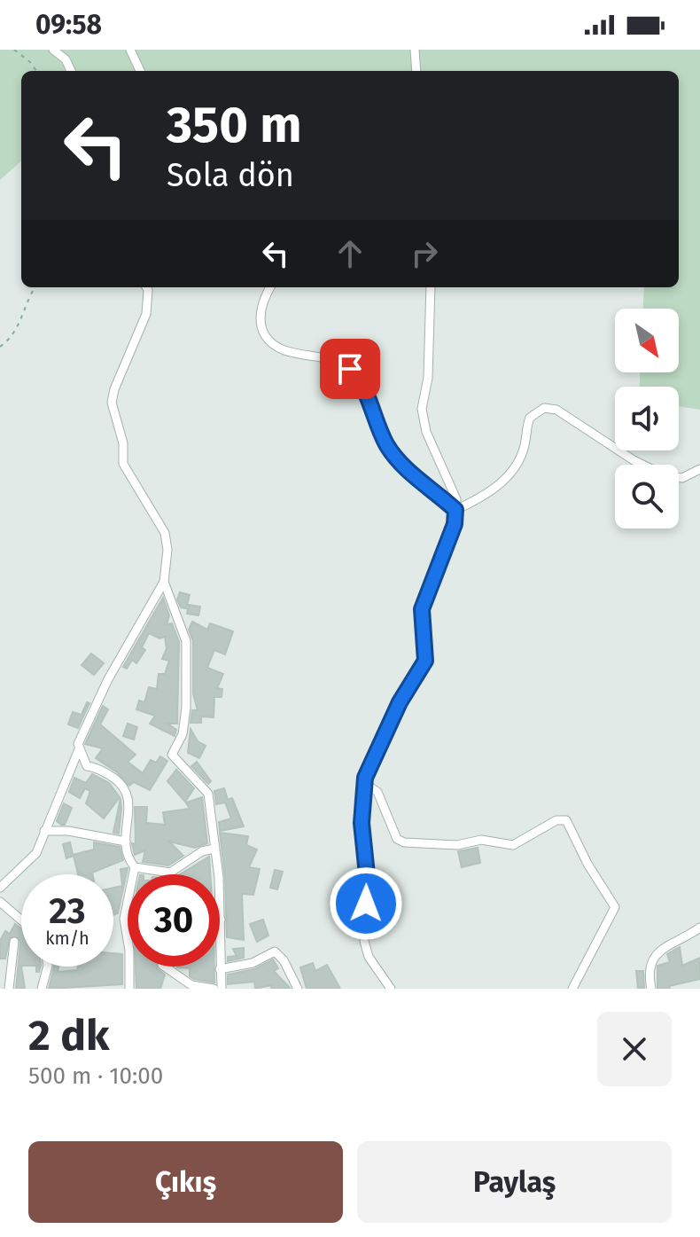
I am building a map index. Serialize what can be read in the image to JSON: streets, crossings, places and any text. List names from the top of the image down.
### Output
{
  "north": "bottom right",
  "page": {
    "status": "09:58",
    "turn": ["350 m", "Sola dön"],
    "speed": "23 km/h",
    "limit": "30",
    "heading": ["2 dk", "500 m · 10:00"],
    "buttons": ["Çıkış", "Paylaş"]
  }
}
